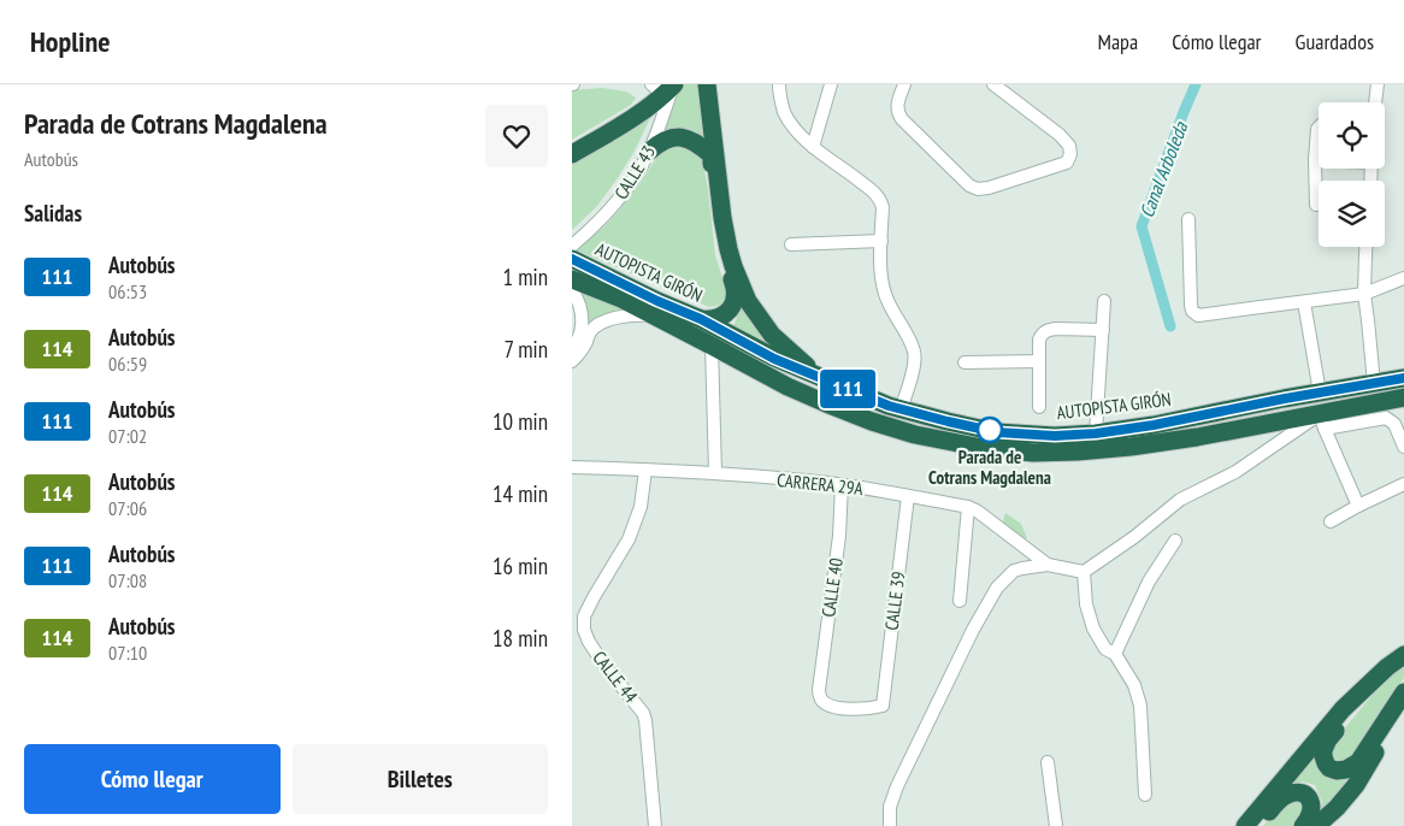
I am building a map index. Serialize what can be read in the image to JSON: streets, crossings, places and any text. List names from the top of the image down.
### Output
{
  "streets": {
    "highway": ["AUTOPISTA GIRÓN"],
    "street": [
      "CALLE 43",
      "CARRERA 29A",
      "CALLE 40",
      "CALLE 39",
      "CALLE 44"
    ]
  },
  "crossings": [
    ["CARRERA 29A", "CALLE 40"],
    ["CARRERA 29A", "CALLE 39"],
    ["CARRERA 29A", "CALLE 44"],
    ["CALLE 40", "CALLE 39"]
  ],
  "water": ["Canal Arboleda"],
  "places": ["Parada de Cotrans Magdalena"],
  "lines": ["bus line 111"],
  "page": {
    "header": "Hopline",
    "nav": ["Mapa", "Cómo llegar", "Guardados"],
    "heading": [
      ["Parada de Cotrans Magdalena", "Autobús"],
      "Salidas"
    ],
    "on_map": "111",
    "list": [
      {
        "mark": "111",
        "name": "Autobús",
        "note": "06:53",
        "value": "1 min"
      },
      {
        "mark": "114",
        "name": "Autobús",
        "note": "06:59",
        "value": "7 min"
      },
      {
        "mark": "111",
        "name": "Autobús",
        "note": "07:02",
        "value": "10 min"
      },
      {
        "mark": "114",
        "name": "Autobús",
        "note": "07:06",
        "value": "14 min"
      },
      {
        "mark": "111",
        "name": "Autobús",
        "note": "07:08",
        "value": "16 min"
      },
      {
        "mark": "114",
        "name": "Autobús",
        "note": "07:10",
        "value": "18 min"
      }
    ],
    "buttons": ["Cómo llegar", "Billetes"]
  }
}
